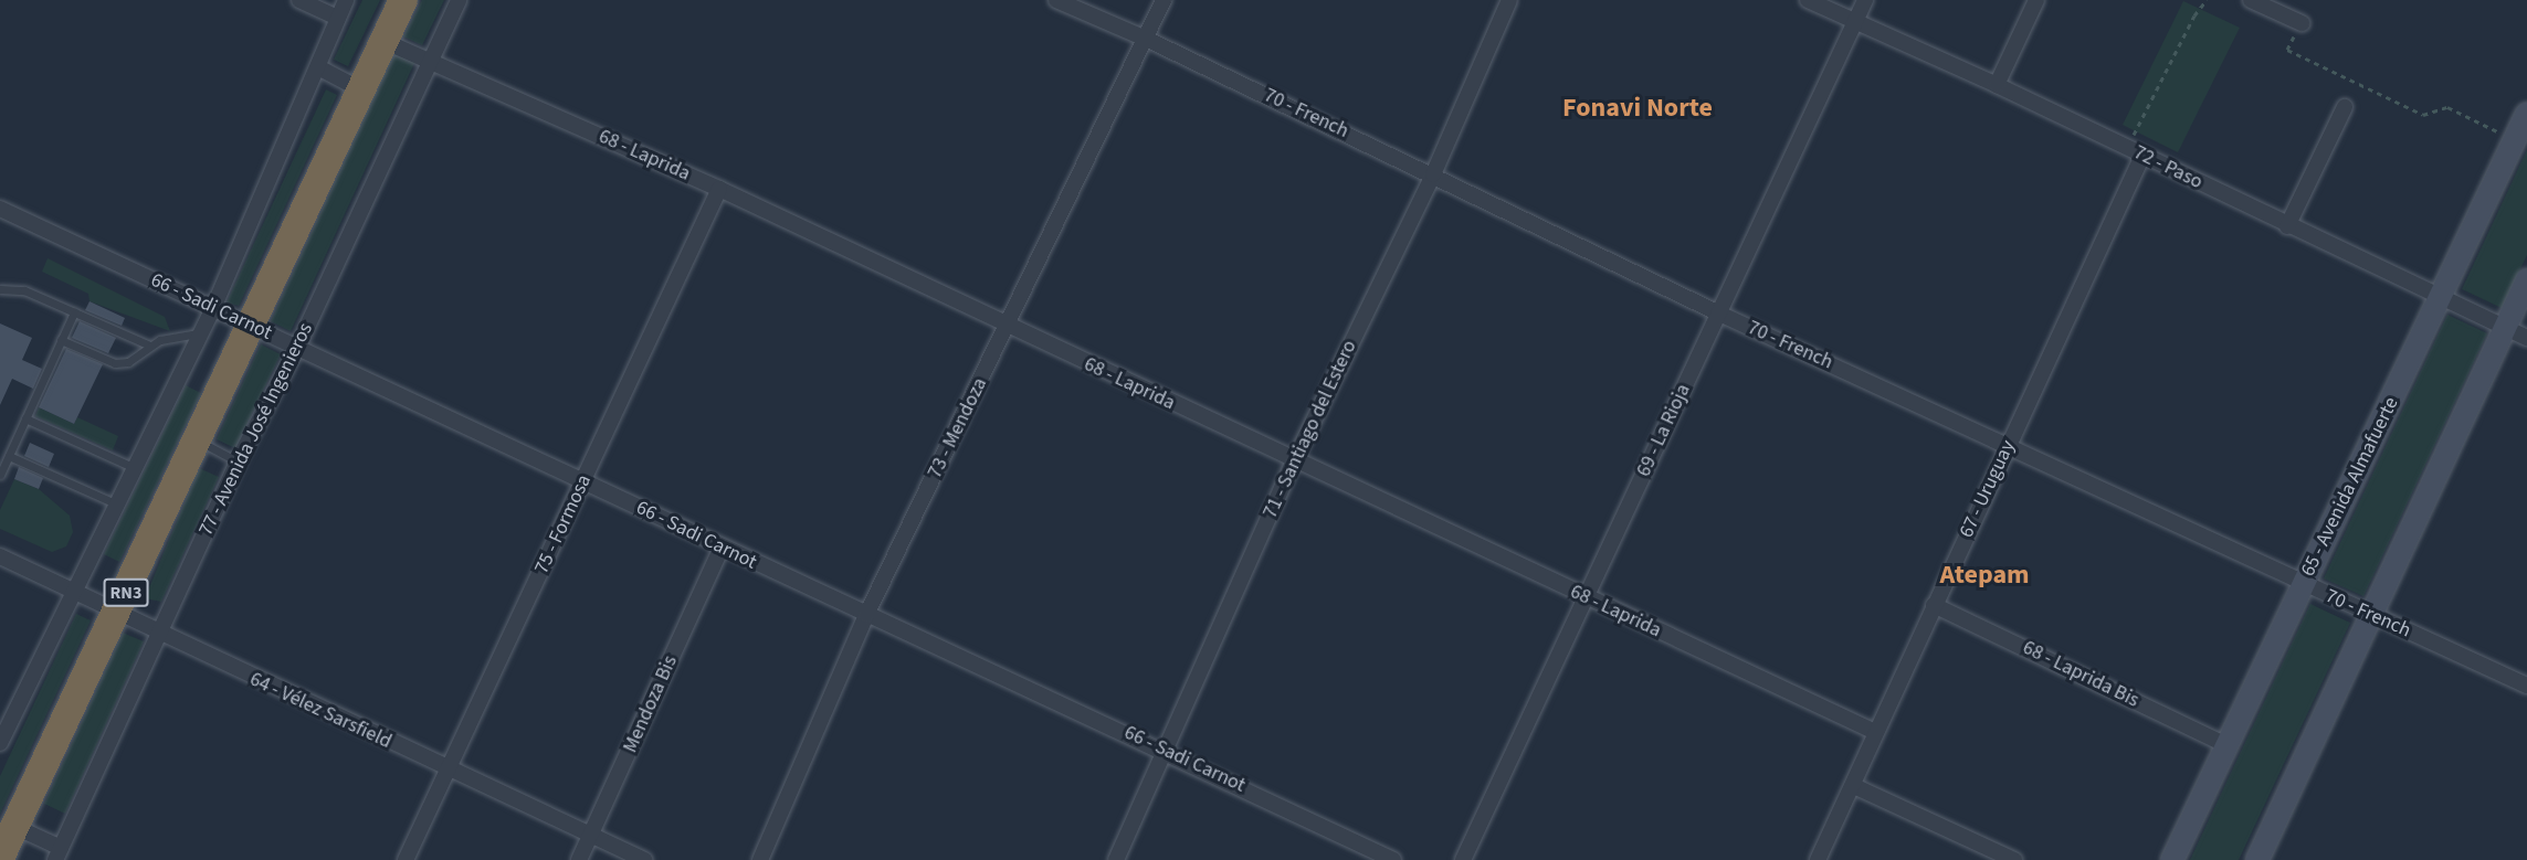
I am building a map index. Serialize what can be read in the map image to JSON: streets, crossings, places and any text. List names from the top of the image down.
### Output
{
  "streets": {
    "highway": ["RN3"],
    "main road": ["65 - Avenida Almafuerte"],
    "street": [
      "70 - French",
      "68 - Laprida",
      "72 - Paso",
      "66 - Sadi Carnot",
      "73 - Mendoza",
      "77 - Avenida José Ingenieros",
      "71 - Santiago del Estero",
      "69 - La Rioja",
      "67 - Uruguay",
      "75 - Formosa",
      "68 - Laprida Bis",
      "Mendoza Bis",
      "64 - Vélez Sarsfield"
    ]
  },
  "crossings": [
    ["70 - French", "73 - Mendoza"],
    ["70 - French", "71 - Santiago del Estero"],
    ["70 - French", "69 - La Rioja"],
    ["70 - French", "65 - Avenida Almafuerte"],
    ["70 - French", "67 - Uruguay"],
    ["68 - Laprida", "73 - Mendoza"],
    ["68 - Laprida", "77 - Avenida José Ingenieros"],
    ["68 - Laprida", "71 - Santiago del Estero"],
    ["68 - Laprida", "69 - La Rioja"],
    ["68 - Laprida", "67 - Uruguay"],
    ["68 - Laprida", "75 - Formosa"],
    ["68 - Laprida", "RN3"],
    ["72 - Paso", "69 - La Rioja"],
    ["72 - Paso", "65 - Avenida Almafuerte"],
    ["72 - Paso", "67 - Uruguay"],
    ["66 - Sadi Carnot", "73 - Mendoza"],
    ["66 - Sadi Carnot", "77 - Avenida José Ingenieros"],
    ["66 - Sadi Carnot", "71 - Santiago del Estero"],
    ["66 - Sadi Carnot", "75 - Formosa"],
    ["66 - Sadi Carnot", "RN3"],
    ["66 - Sadi Carnot", "Mendoza Bis"],
    ["77 - Avenida José Ingenieros", "64 - Vélez Sarsfield"],
    ["65 - Avenida Almafuerte", "68 - Laprida Bis"],
    ["67 - Uruguay", "68 - Laprida Bis"],
    ["75 - Formosa", "64 - Vélez Sarsfield"],
    ["RN3", "64 - Vélez Sarsfield"],
    ["Mendoza Bis", "64 - Vélez Sarsfield"]
  ],
  "districts": ["Fonavi Norte", "Atepam"]
}
